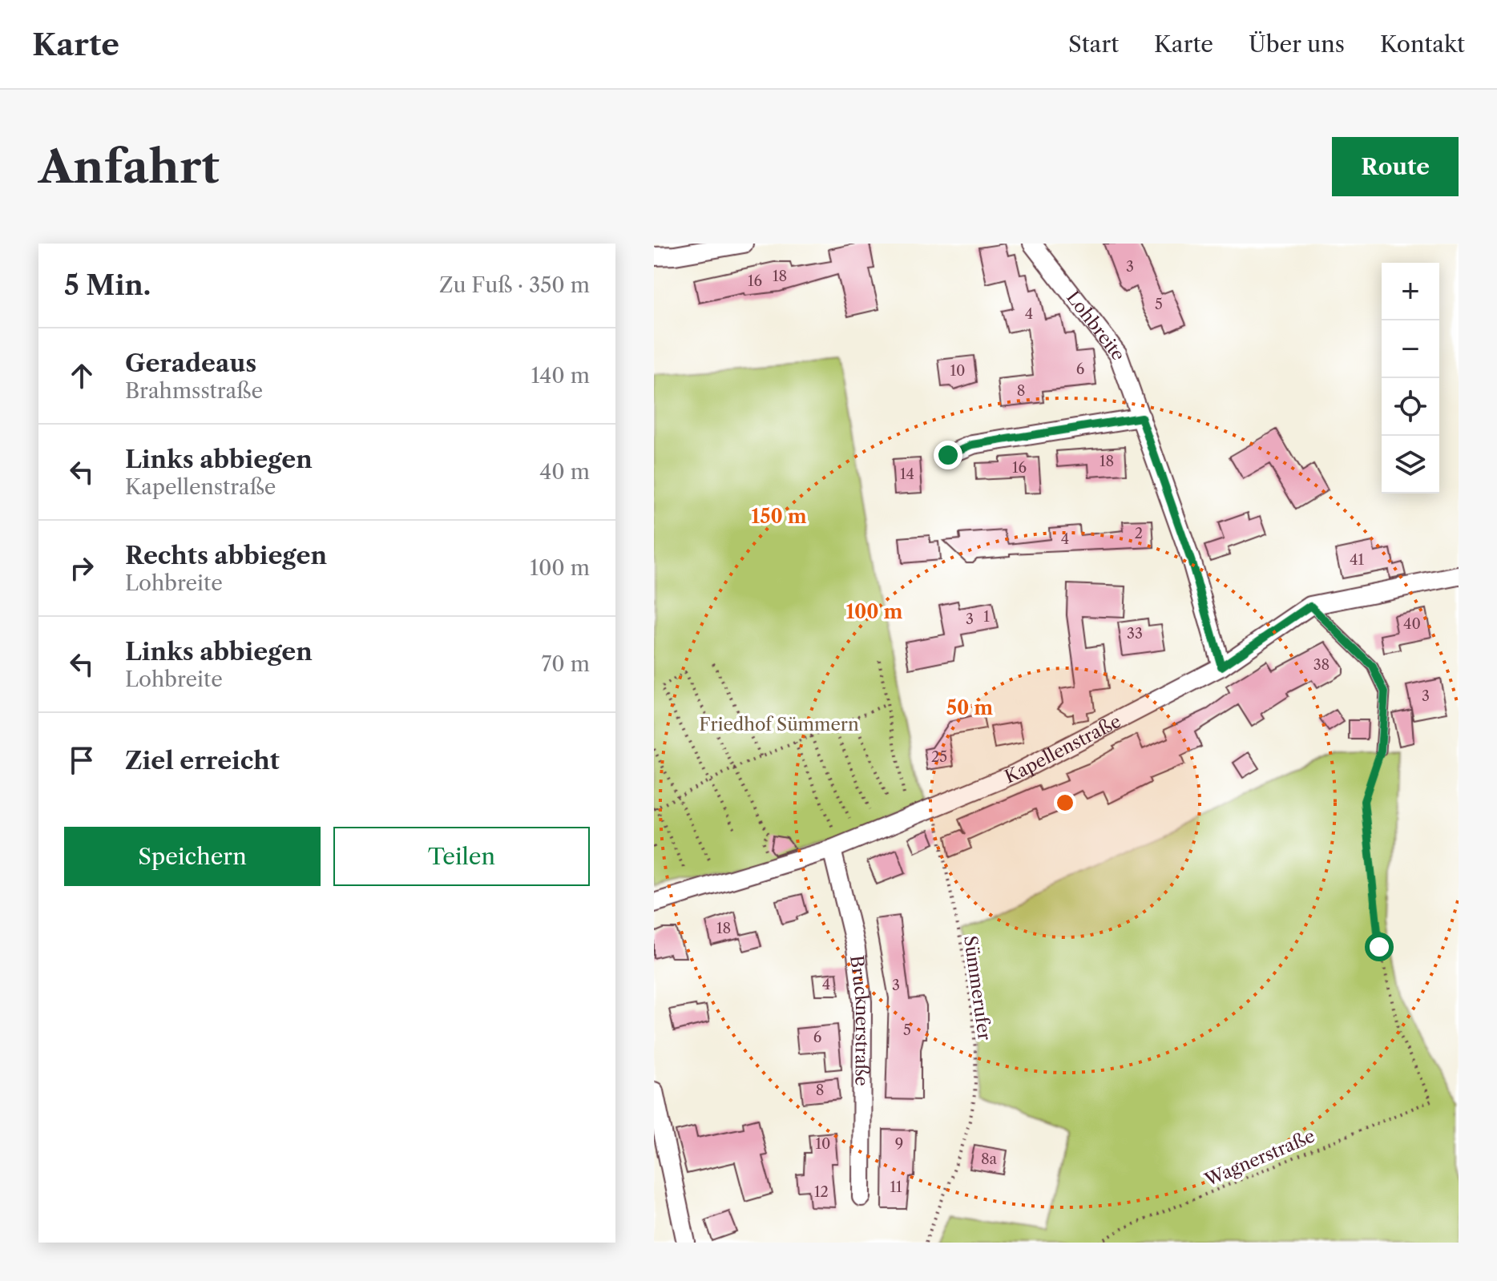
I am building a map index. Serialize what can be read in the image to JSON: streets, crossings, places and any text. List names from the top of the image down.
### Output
{
  "streets": {
    "street": ["Lohbreite", "Kapellenstraße", "Brucknerstraße"],
    "path": ["Sümmerufer", "Wagnerstraße"]
  },
  "crossings": [
    ["Lohbreite", "Kapellenstraße"],
    ["Kapellenstraße", "Sümmerufer"],
    ["Kapellenstraße", "Brucknerstraße"]
  ],
  "parks": ["Friedhof Sümmern"],
  "house_numbers": [
    "3",
    "18",
    "16",
    "5",
    "4",
    "6",
    "10",
    "8",
    "18",
    "16",
    "14",
    "2",
    "4",
    "41",
    "1",
    "3",
    "40",
    "33",
    "38",
    "3",
    "25",
    "18",
    "4",
    "3",
    "5",
    "6",
    "8",
    "10",
    "9",
    "8a",
    "11",
    "12"
  ],
  "page": {
    "header": "Karte",
    "nav": [
      "Start",
      "Karte",
      "Über uns",
      "Kontakt"
    ],
    "buttons": [
      "Route",
      ["Speichern", "Teilen"]
    ],
    "title": "Anfahrt",
    "heading": ["5 Min.", "Zu Fuß · 350 m"],
    "map_buttons": ["+", "−"],
    "list": [
      ["Geradeaus", "Brahmsstraße", "140 m"],
      ["Links abbiegen", "Kapellenstraße", "40 m"],
      ["Rechts abbiegen", "Lohbreite", "100 m"],
      ["Links abbiegen", "Lohbreite", "70 m"],
      "Ziel erreicht"
    ]
  },
  "rings": ["150 m", "100 m", "50 m"]
}
